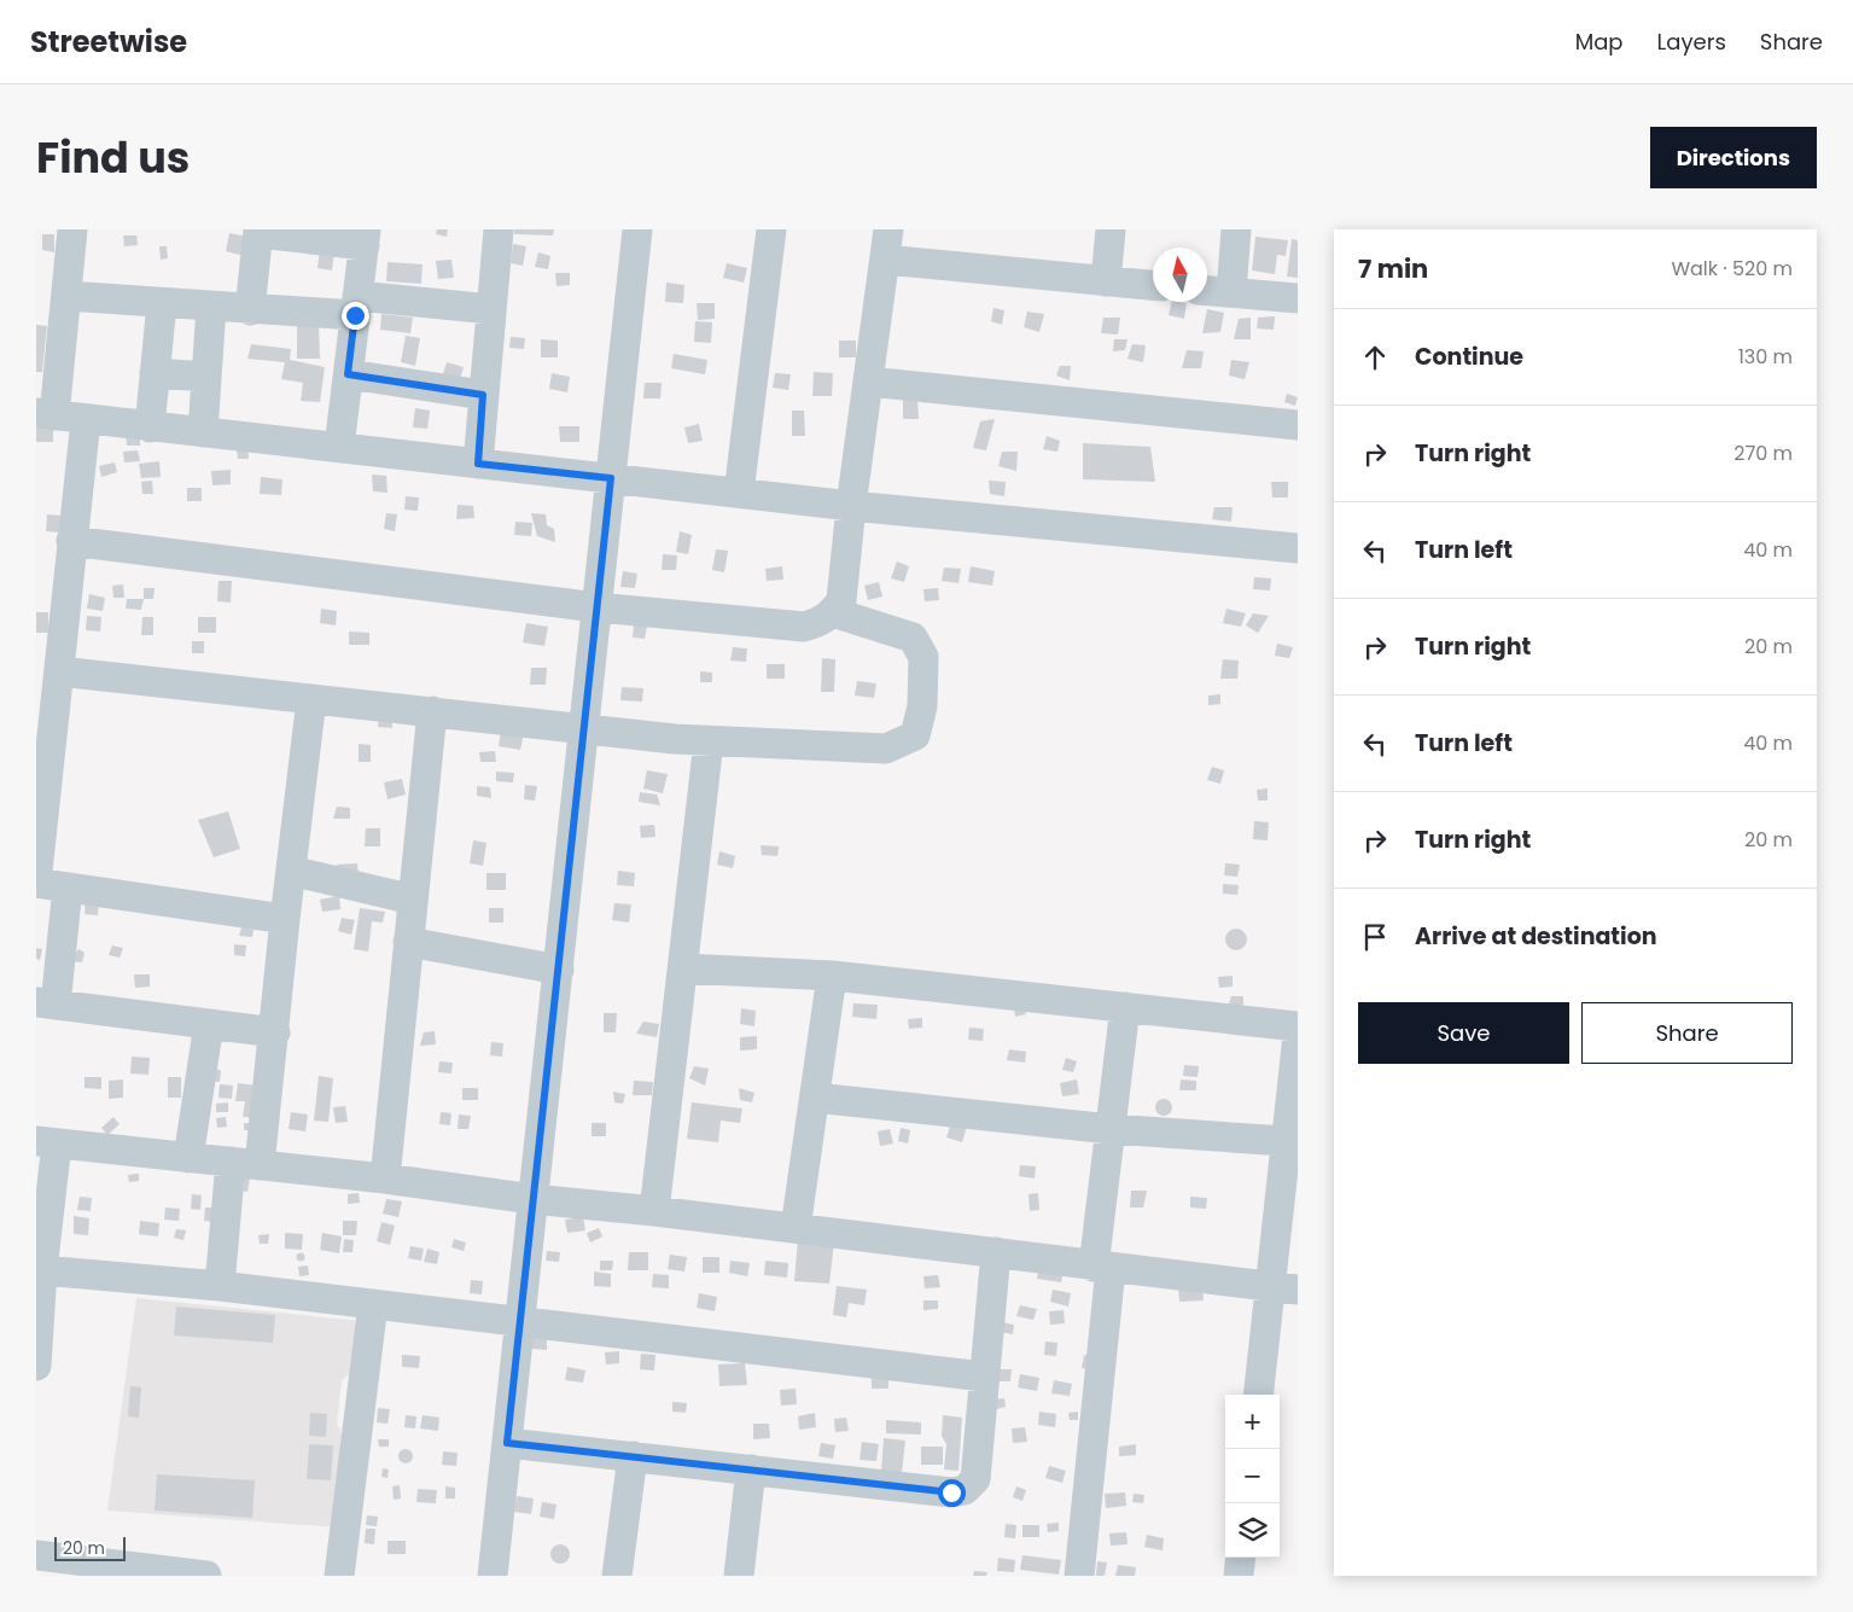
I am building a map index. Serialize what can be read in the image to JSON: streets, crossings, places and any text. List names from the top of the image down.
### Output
{
  "scale_bar": "20 m",
  "north": "top",
  "page": {
    "header": "Streetwise",
    "nav": ["Map", "Layers", "Share"],
    "title": "Find us",
    "buttons": [
      "Directions",
      ["Save", "Share"]
    ],
    "heading": ["7 min", "Walk · 520 m"],
    "list": [
      ["Continue", "130 m"],
      ["Turn right", "270 m"],
      ["Turn left", "40 m"],
      ["Turn right", "20 m"],
      ["Turn left", "40 m"],
      ["Turn right", "20 m"],
      "Arrive at destination"
    ],
    "map_buttons": ["+", "−"],
    "scale": "20 m"
  }
}
